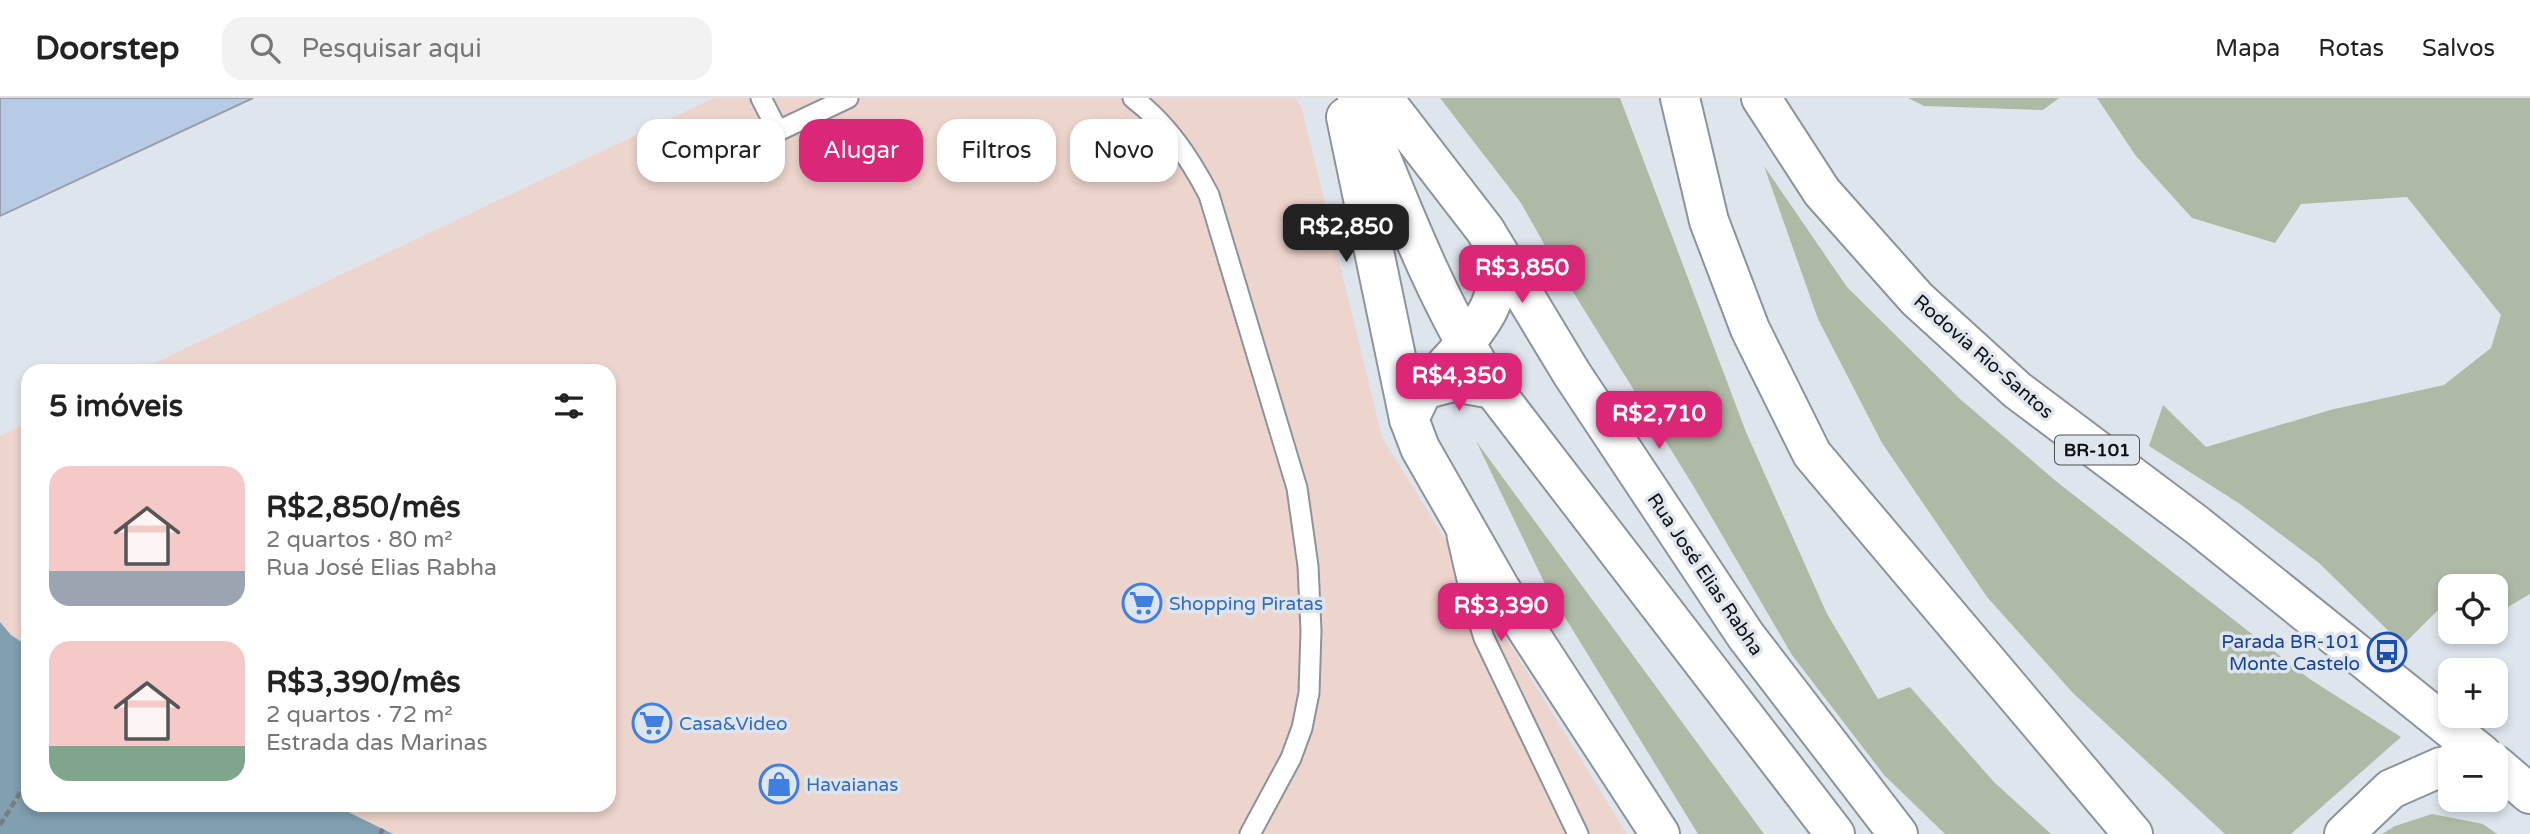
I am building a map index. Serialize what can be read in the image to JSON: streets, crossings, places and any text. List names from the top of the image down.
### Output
{
  "streets": {
    "main road": ["Rodovia Rio-Santos", "BR-101", "Rua José Elias Rabha"]
  },
  "places": {
    "supermarket": ["Shopping Piratas", "Casa&Video"],
    "bus stop": ["Parada BR-101 Monte Castelo"],
    "shop": ["Havaianas"]
  },
  "page": {
    "header": "Doorstep",
    "search": "Pesquisar aqui",
    "nav": ["Mapa", "Rotas", "Salvos"],
    "chip": [
      "Comprar",
      "Alugar",
      "Filtros",
      "Novo"
    ],
    "price": [
      "R$2,850",
      "R$3,850",
      "R$4,350",
      "R$2,710",
      "R$3,390"
    ],
    "heading": "5 imóveis",
    "list": [
      {
        "name": "R$2,850/mês",
        "note": "2 quartos · 80 m² · Rua José Elias Rabha"
      },
      {
        "name": "R$3,390/mês",
        "note": "2 quartos · 72 m² · Estrada das Marinas"
      }
    ],
    "map_buttons": ["+", "−"]
  }
}
